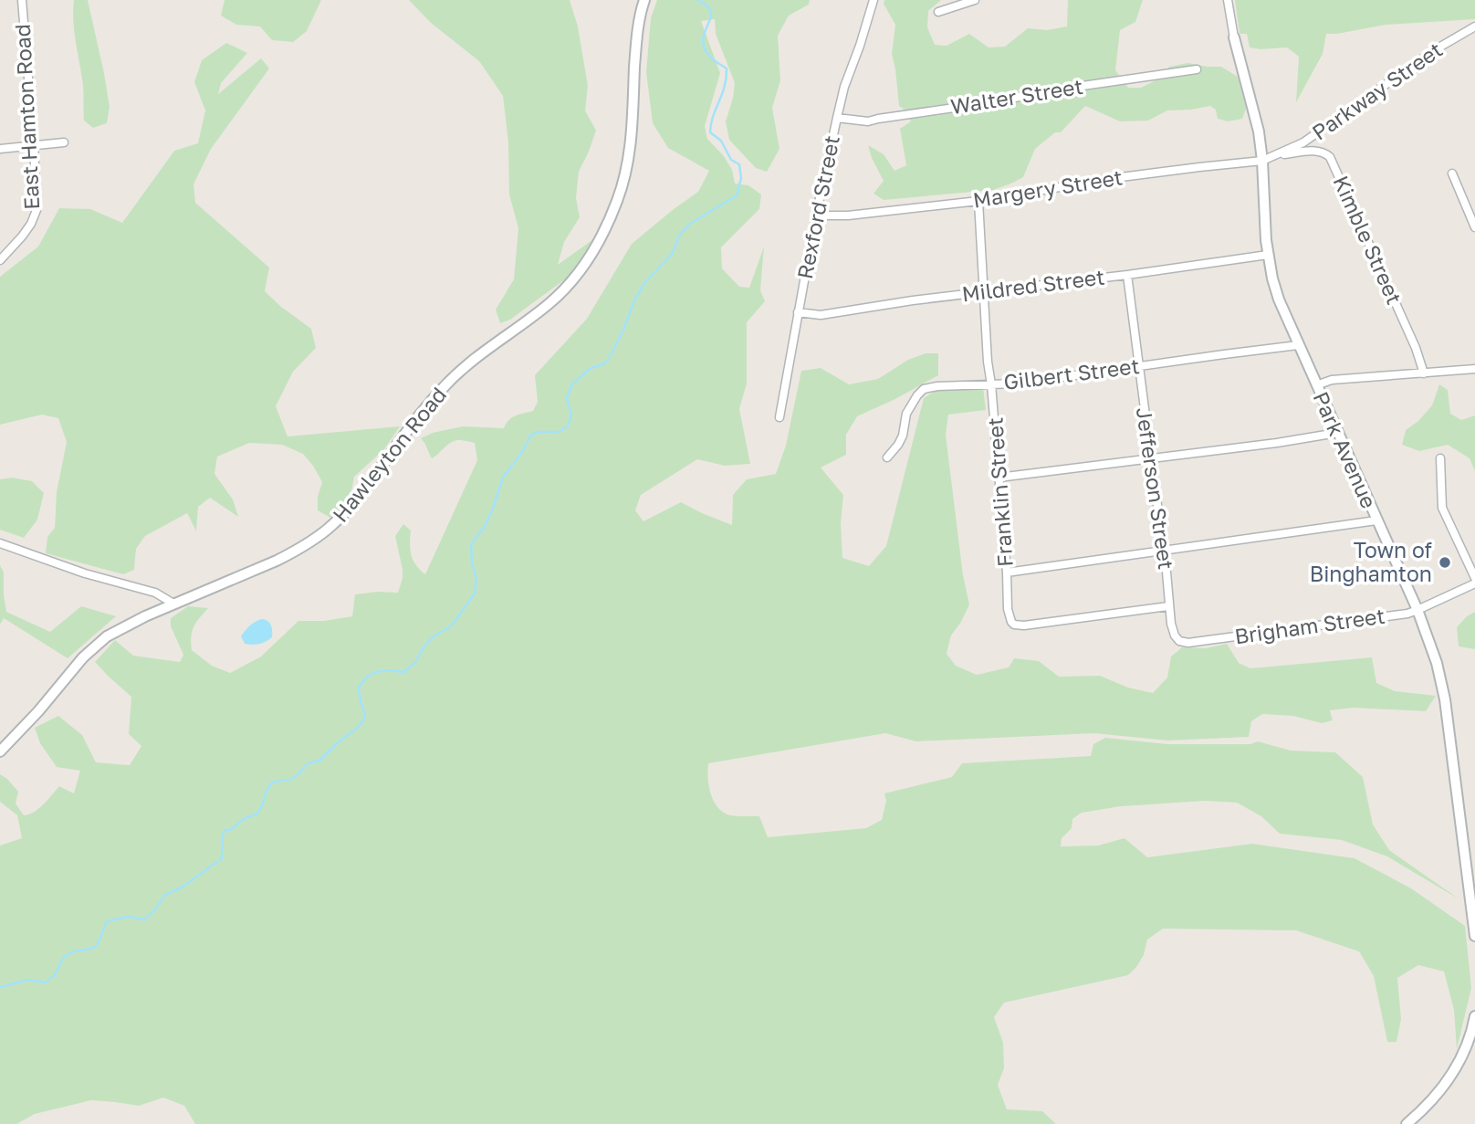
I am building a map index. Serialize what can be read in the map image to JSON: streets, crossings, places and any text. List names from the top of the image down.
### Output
{
  "streets": {
    "street": [
      "Parkway Street",
      "Walter Street",
      "East Hamton Road",
      "Margery Street",
      "Rexford Street",
      "Kimble Street",
      "Mildred Street",
      "Gilbert Street",
      "Park Avenue",
      "Hawleyton Road",
      "Jefferson Street",
      "Franklin Street",
      "Brigham Street"
    ]
  },
  "crossings": [
    ["Parkway Street", "Margery Street"],
    ["Parkway Street", "Kimble Street"],
    ["Walter Street", "Rexford Street"],
    ["Margery Street", "Rexford Street"],
    ["Margery Street", "Kimble Street"],
    ["Margery Street", "Park Avenue"],
    ["Margery Street", "Franklin Street"],
    ["Rexford Street", "Mildred Street"],
    ["Mildred Street", "Park Avenue"],
    ["Mildred Street", "Jefferson Street"],
    ["Mildred Street", "Franklin Street"],
    ["Gilbert Street", "Park Avenue"],
    ["Gilbert Street", "Jefferson Street"],
    ["Gilbert Street", "Franklin Street"],
    ["Park Avenue", "Brigham Street"],
    ["Jefferson Street", "Franklin Street"],
    ["Jefferson Street", "Brigham Street"]
  ],
  "places": ["Town of Binghamton"]
}
